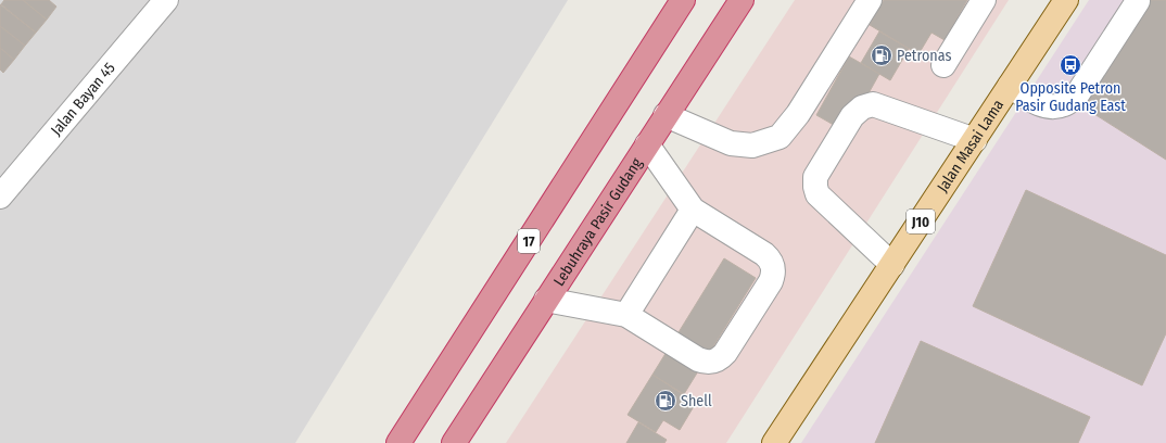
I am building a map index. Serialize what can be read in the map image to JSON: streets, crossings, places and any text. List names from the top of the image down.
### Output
{
  "streets": {
    "highway": ["Lebuhraya Pasir Gudang", "17"],
    "main road": ["Jalan Masai Lama", "J10"],
    "street": ["Jalan Bayan 45"]
  },
  "places": {
    "fuel station": ["Petronas", "Shell"],
    "bus stop": ["Opposite Petron Pasir Gudang East"]
  }
}
